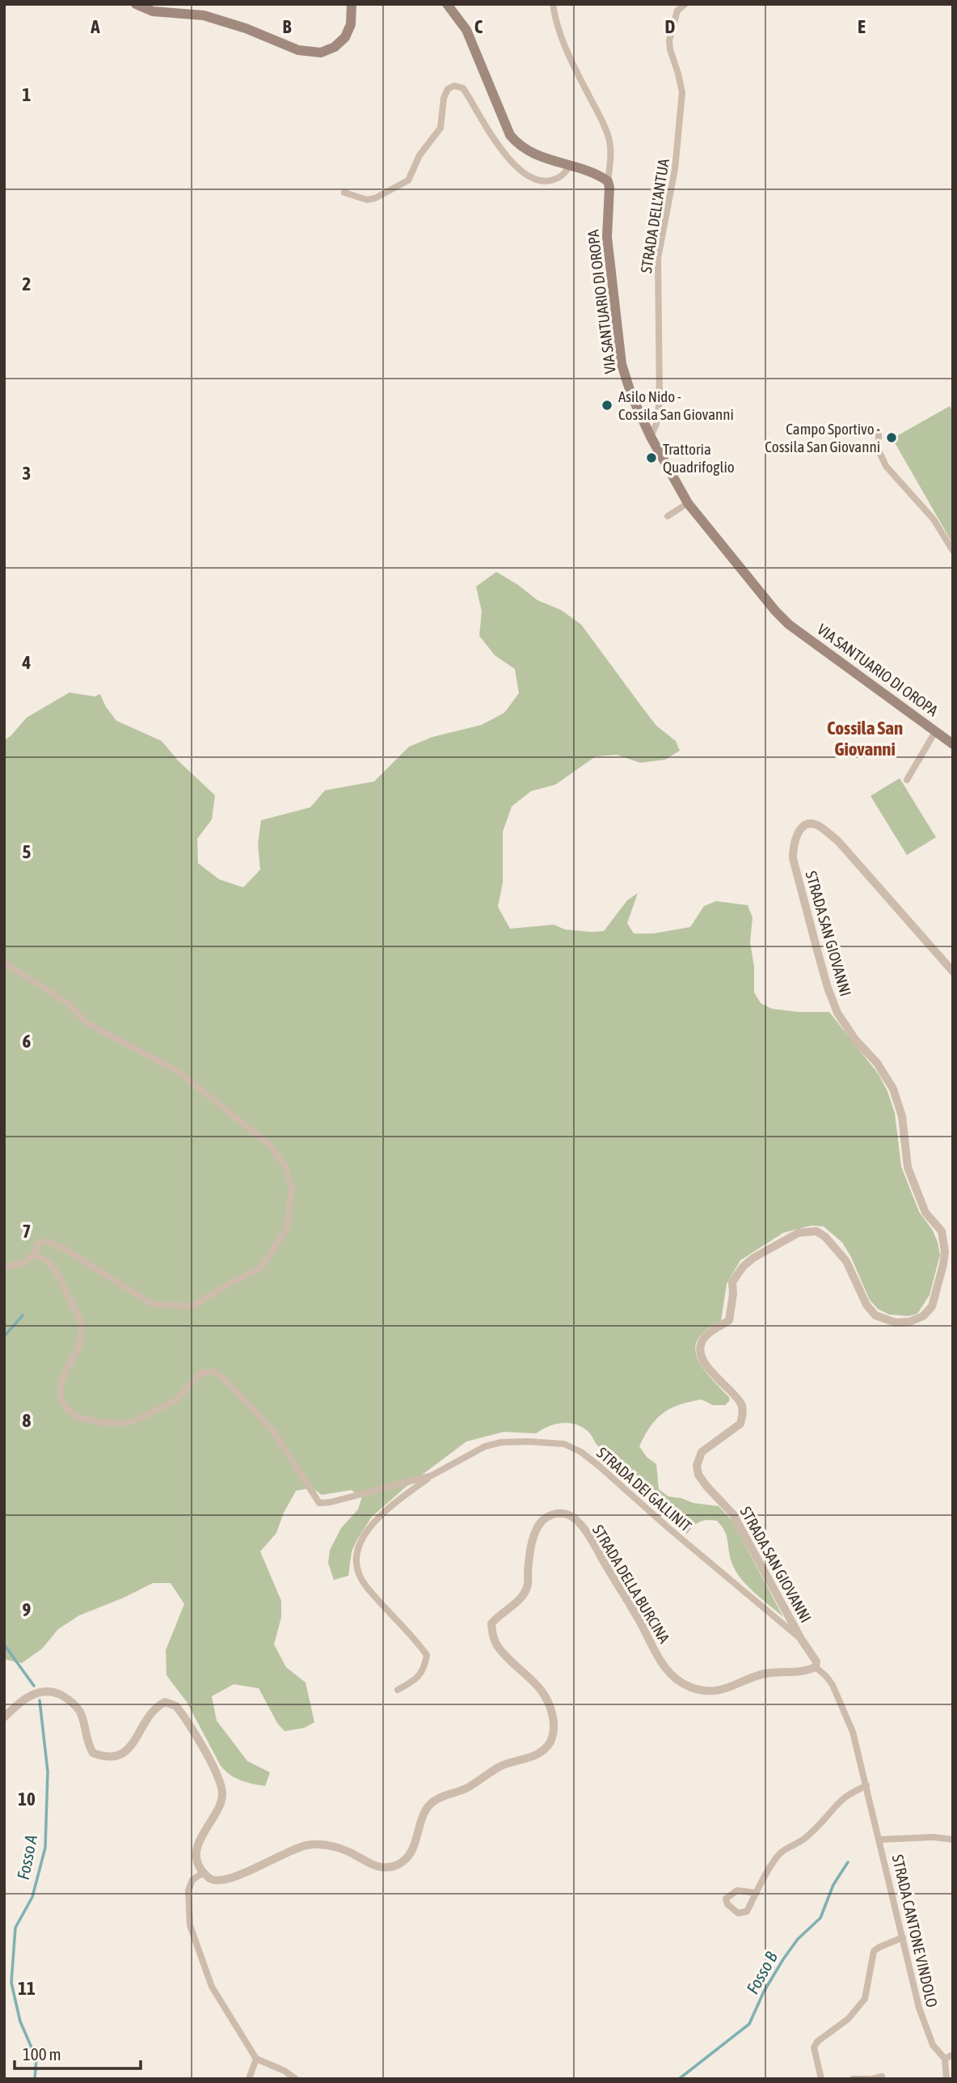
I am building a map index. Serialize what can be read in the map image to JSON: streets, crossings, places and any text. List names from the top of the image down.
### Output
{
  "streets": {
    "main road": ["VIA SANTUARIO DI OROPA"],
    "street": [
      "STRADA DELL'ANTUA",
      "STRADA SAN GIOVANNI",
      "STRADA DEI GALLINIT",
      "STRADA DELLA BURCINA",
      "STRADA CANTONE VINDOLO"
    ]
  },
  "crossings": [
    ["STRADA DELL'ANTUA", "VIA SANTUARIO DI OROPA"],
    ["STRADA SAN GIOVANNI", "STRADA DEI GALLINIT"],
    ["STRADA SAN GIOVANNI", "STRADA DELLA BURCINA"],
    ["STRADA SAN GIOVANNI", "STRADA CANTONE VINDOLO"],
    ["STRADA DELLA BURCINA", "STRADA CANTONE VINDOLO"]
  ],
  "districts": ["Cossila San Giovanni"],
  "water": ["Fosso A", "Fosso B"],
  "places": ["Asilo Nido - Cossila San Giovanni", "Campo Sportivo - Cossila San Giovanni", "Trattoria Quadrifoglio"],
  "scale_bar": "100 m",
  "grid": {
    "columns": [
      "A",
      "B",
      "C",
      "D",
      "E"
    ],
    "rows": [
      "1",
      "2",
      "3",
      "4",
      "5",
      "6",
      "7",
      "8",
      "9",
      "10",
      "11"
    ]
  }
}
